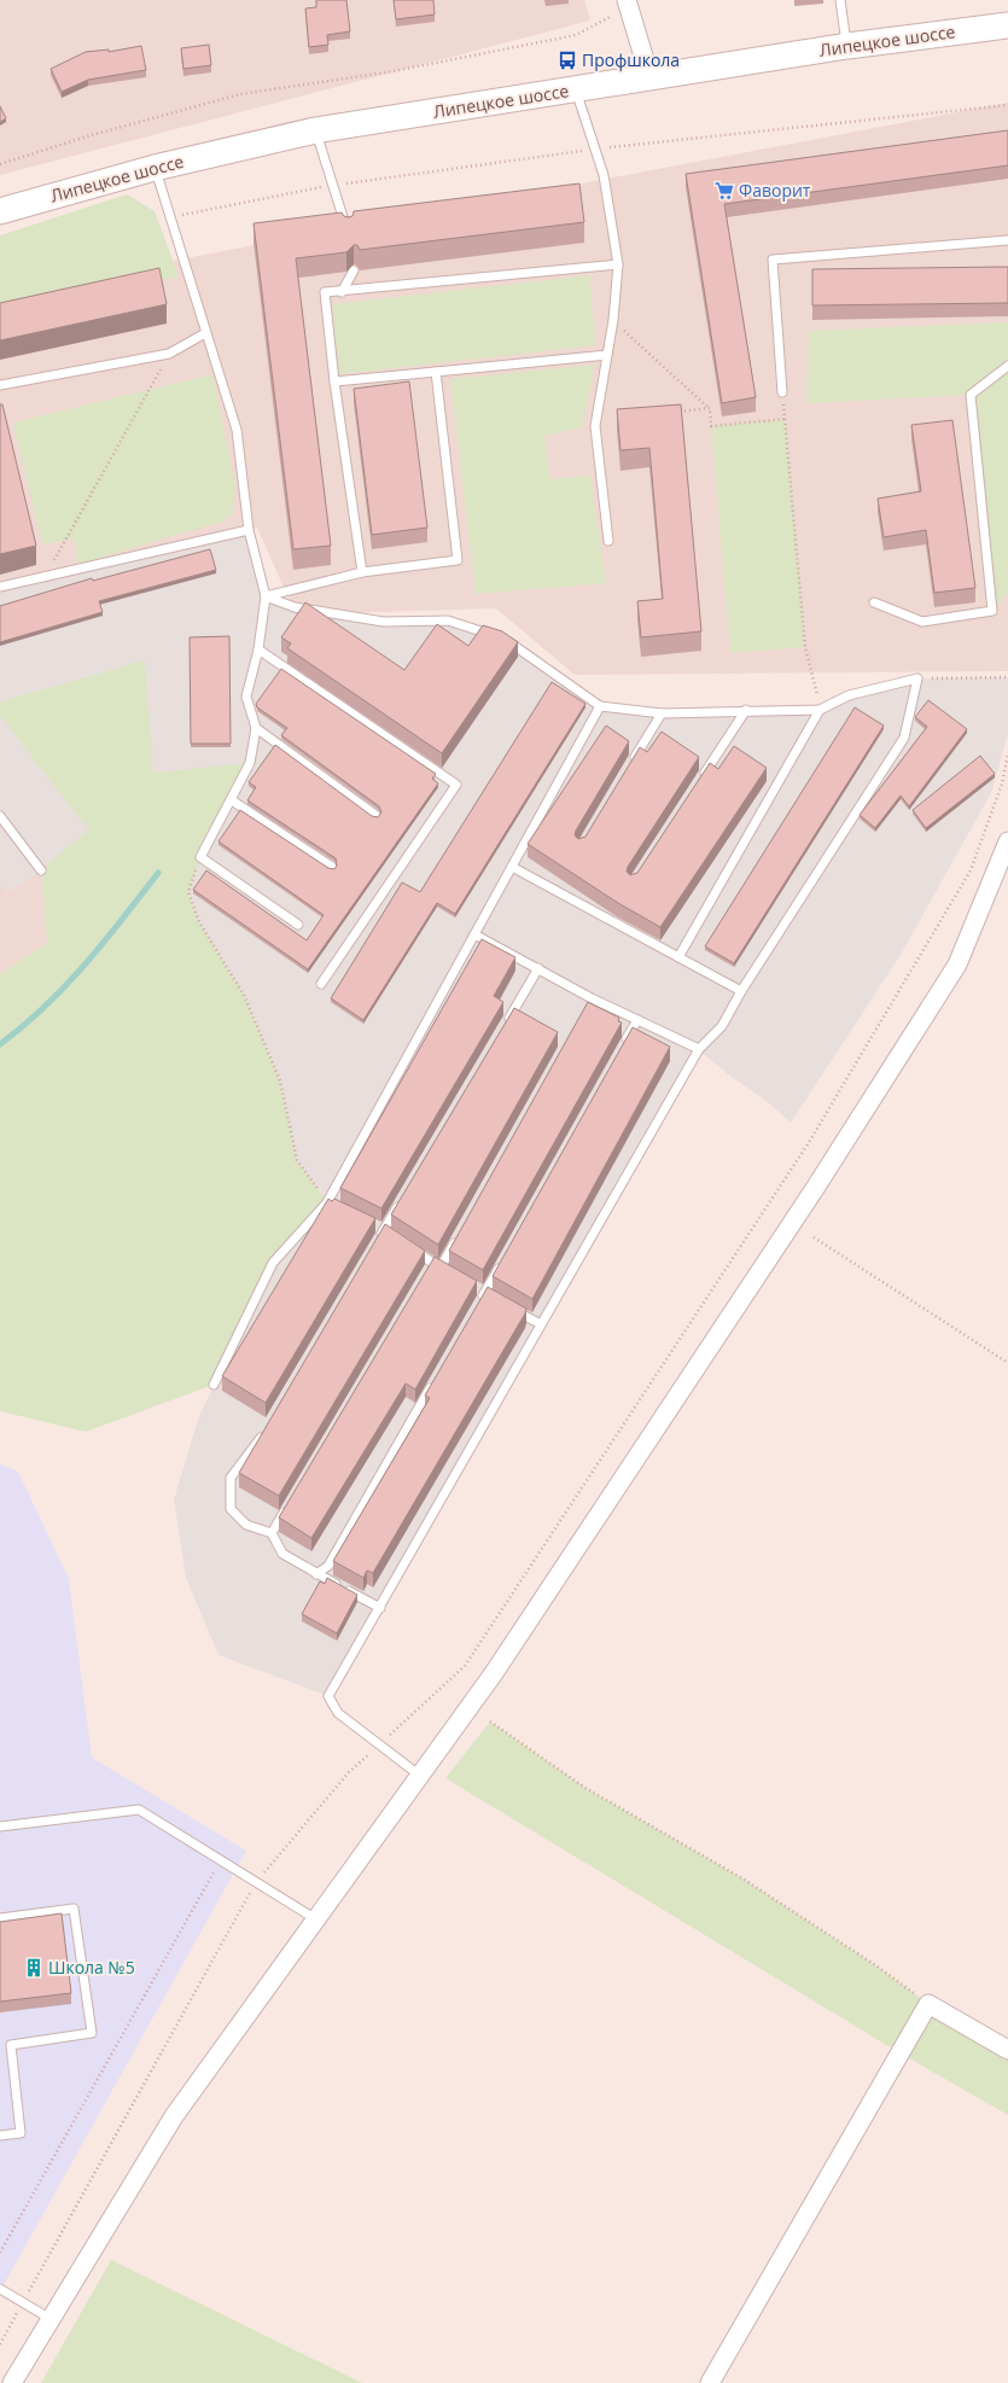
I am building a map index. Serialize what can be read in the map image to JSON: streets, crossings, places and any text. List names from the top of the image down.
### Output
{
  "streets": {
    "main road": ["Липецкое шоссе"]
  },
  "places": {
    "bus stop": ["Профшкола"],
    "supermarket": ["Фаворит"],
    "building": ["Школа №5"]
  }
}
